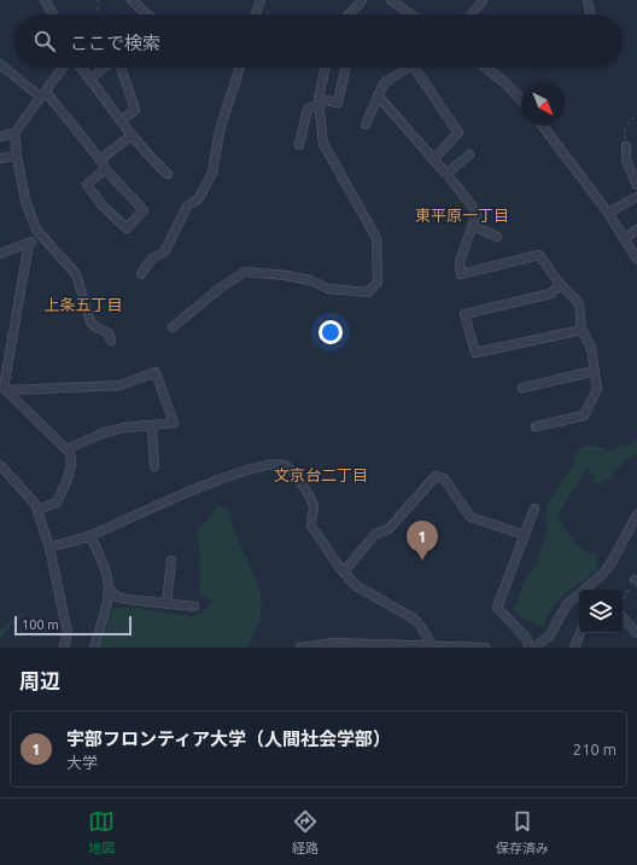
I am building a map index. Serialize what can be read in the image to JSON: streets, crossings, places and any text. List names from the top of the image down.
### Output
{
  "districts": ["東平原一丁目", "上条五丁目", "文京台二丁目"],
  "scale_bar": "100 m",
  "north": "bottom right",
  "page": {
    "search": "ここで検索",
    "pins": "1",
    "scale": "100 m",
    "heading": "周辺",
    "list": [
      {
        "mark": "1",
        "name": "宇部フロンティア大学（人間社会学部）",
        "note": "大学",
        "value": "210 m"
      }
    ],
    "nav": ["地図", "経路", "保存済み"]
  }
}
